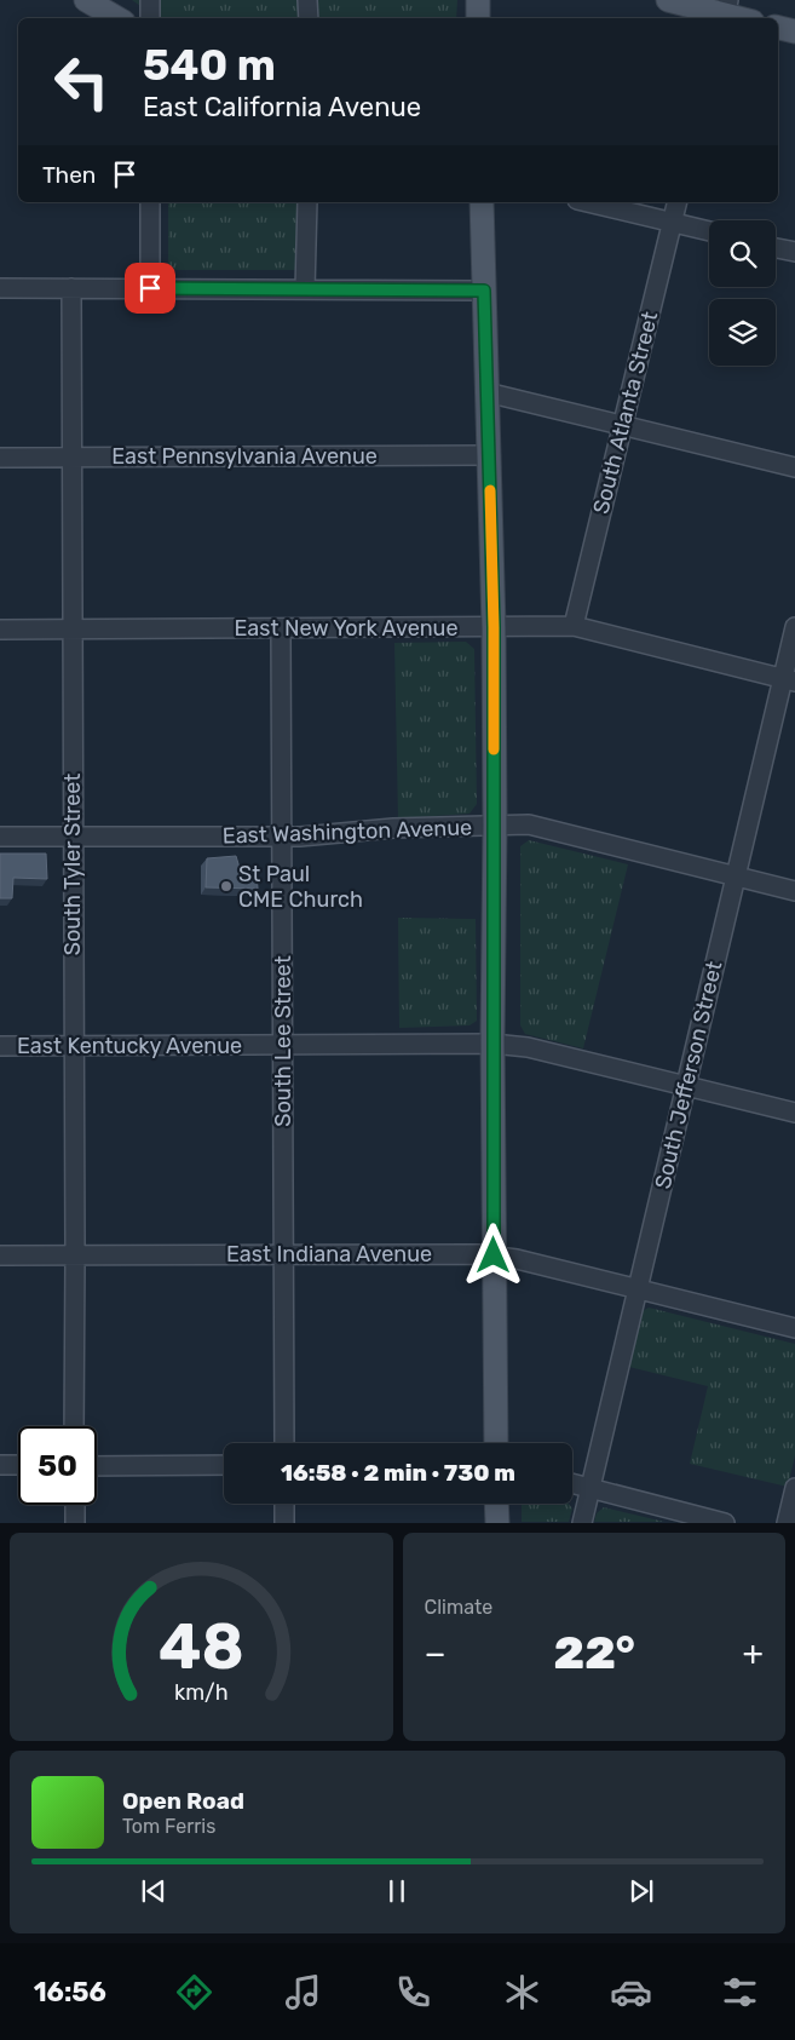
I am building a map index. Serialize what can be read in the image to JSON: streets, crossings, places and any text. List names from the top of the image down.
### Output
{
  "streets": {
    "street": [
      "South Atlanta Street",
      "East Pennsylvania Avenue",
      "East New York Avenue",
      "East Washington Avenue",
      "South Tyler Street",
      "South Lee Street",
      "East Kentucky Avenue",
      "South Jefferson Street",
      "East Indiana Avenue"
    ]
  },
  "crossings": [
    ["South Atlanta Street", "East New York Avenue"],
    ["East Pennsylvania Avenue", "South Tyler Street"],
    ["East New York Avenue", "South Tyler Street"],
    ["East New York Avenue", "South Lee Street"],
    ["East New York Avenue", "South Jefferson Street"],
    ["East Washington Avenue", "South Tyler Street"],
    ["East Washington Avenue", "South Lee Street"],
    ["East Washington Avenue", "South Jefferson Street"],
    ["South Tyler Street", "East Kentucky Avenue"],
    ["South Tyler Street", "East Indiana Avenue"],
    ["South Lee Street", "East Kentucky Avenue"],
    ["South Lee Street", "East Indiana Avenue"],
    ["East Kentucky Avenue", "South Jefferson Street"],
    ["South Jefferson Street", "East Indiana Avenue"]
  ],
  "places": ["St Paul CME Church"],
  "page": {
    "turn": ["540 m", "East California Avenue"],
    "then": "Then",
    "limit": "50",
    "trip": "16:58 · 2 min · 730 m",
    "tile": "Climate",
    "heat": ["−", "22°", "+"],
    "song": ["Open Road", "Tom Ferris"],
    "tabs": "16:56",
    "gauge": ["48", "km/h"]
  }
}
